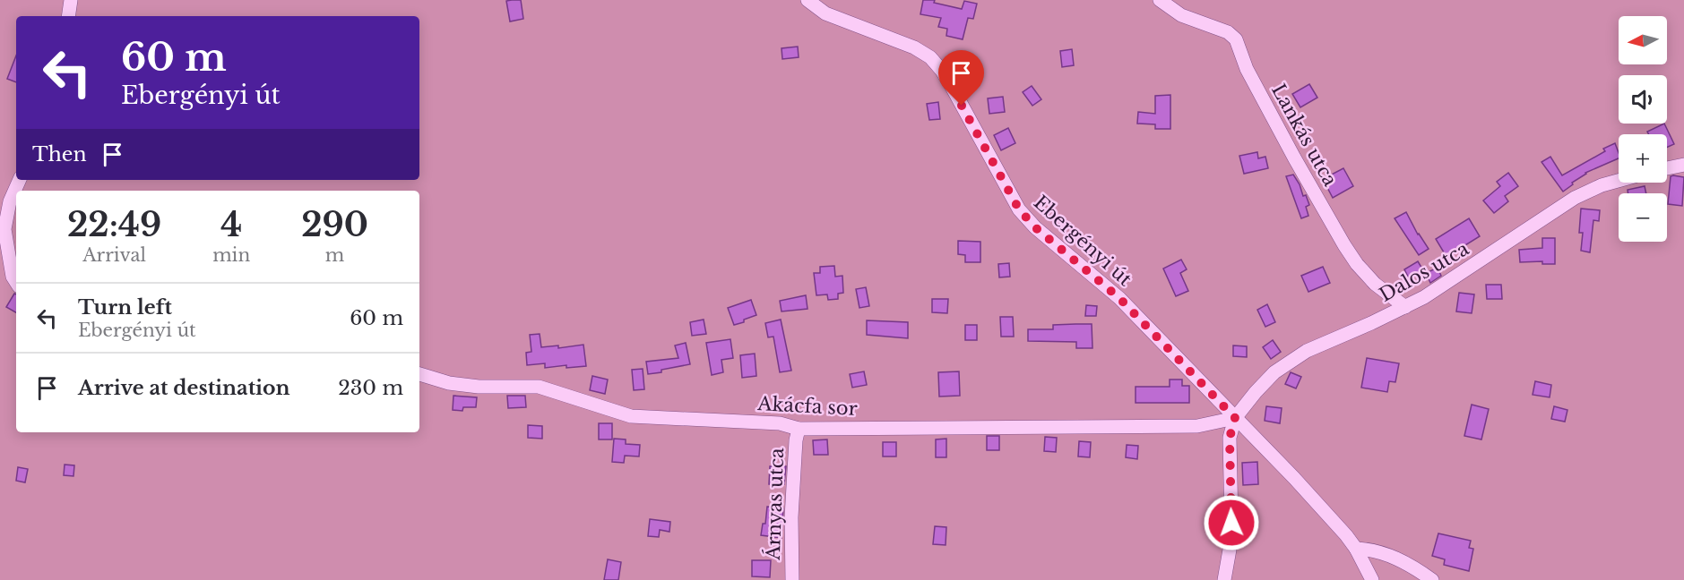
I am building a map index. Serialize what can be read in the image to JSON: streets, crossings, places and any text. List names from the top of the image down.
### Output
{
  "streets": {
    "street": [
      "Lankás utca",
      "Ebergényi út",
      "Dalos utca",
      "Akácfa sor",
      "Árnyas utca"
    ]
  },
  "crossings": [
    ["Lankás utca", "Dalos utca"],
    ["Ebergényi út", "Dalos utca"],
    ["Ebergényi út", "Akácfa sor"],
    ["Dalos utca", "Akácfa sor"],
    ["Akácfa sor", "Árnyas utca"]
  ],
  "north": "left",
  "page": {
    "map_buttons": ["+", "−"],
    "turn": ["60 m", "Ebergényi út"],
    "then": "Then",
    "eta": [
      "22:49",
      "Arrival",
      "4",
      "min",
      "290",
      "m"
    ],
    "list": [
      {
        "name": "Turn left",
        "note": "Ebergényi út",
        "value": "60 m"
      },
      {
        "name": "Arrive at destination",
        "value": "230 m"
      }
    ]
  }
}
